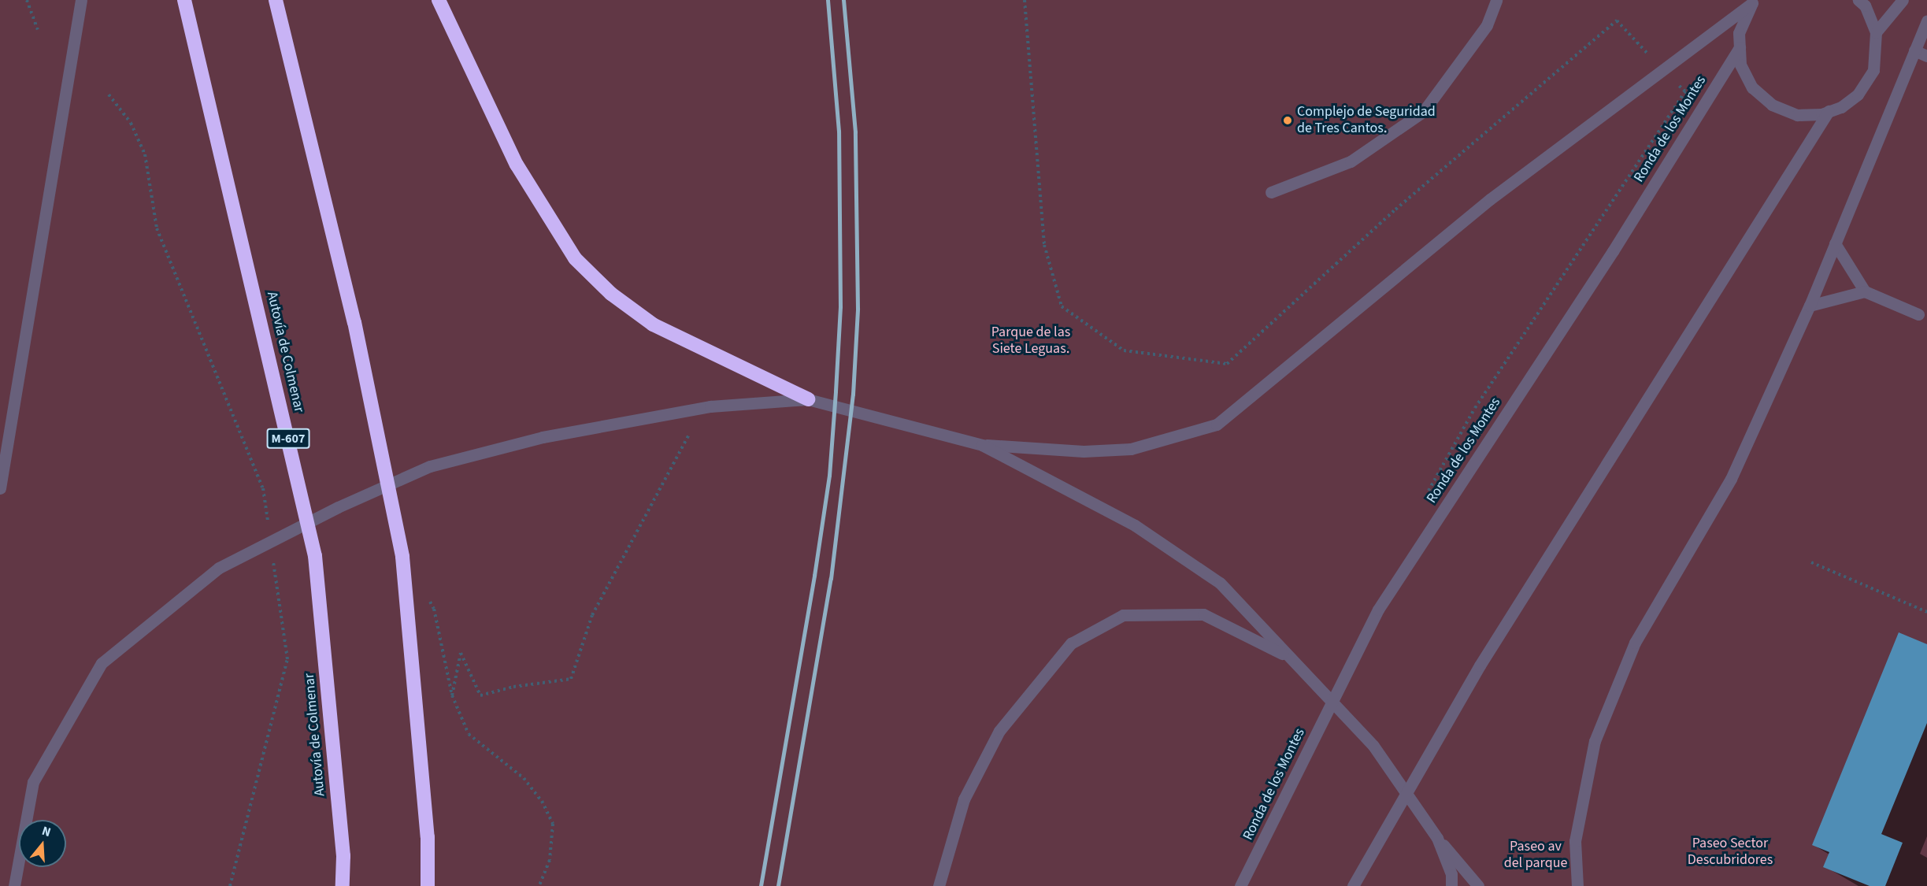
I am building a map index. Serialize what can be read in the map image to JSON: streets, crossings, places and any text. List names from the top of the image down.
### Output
{
  "streets": {
    "highway": ["Autovía de Colmenar", "M-607"],
    "street": ["Ronda de los Montes"]
  },
  "parks": ["Parque de las Siete Leguas.", "Paseo Sector Descubridores", "Paseo av del parque"],
  "places": ["Complejo de Seguridad de Tres Cantos."],
  "north": "top"
}
